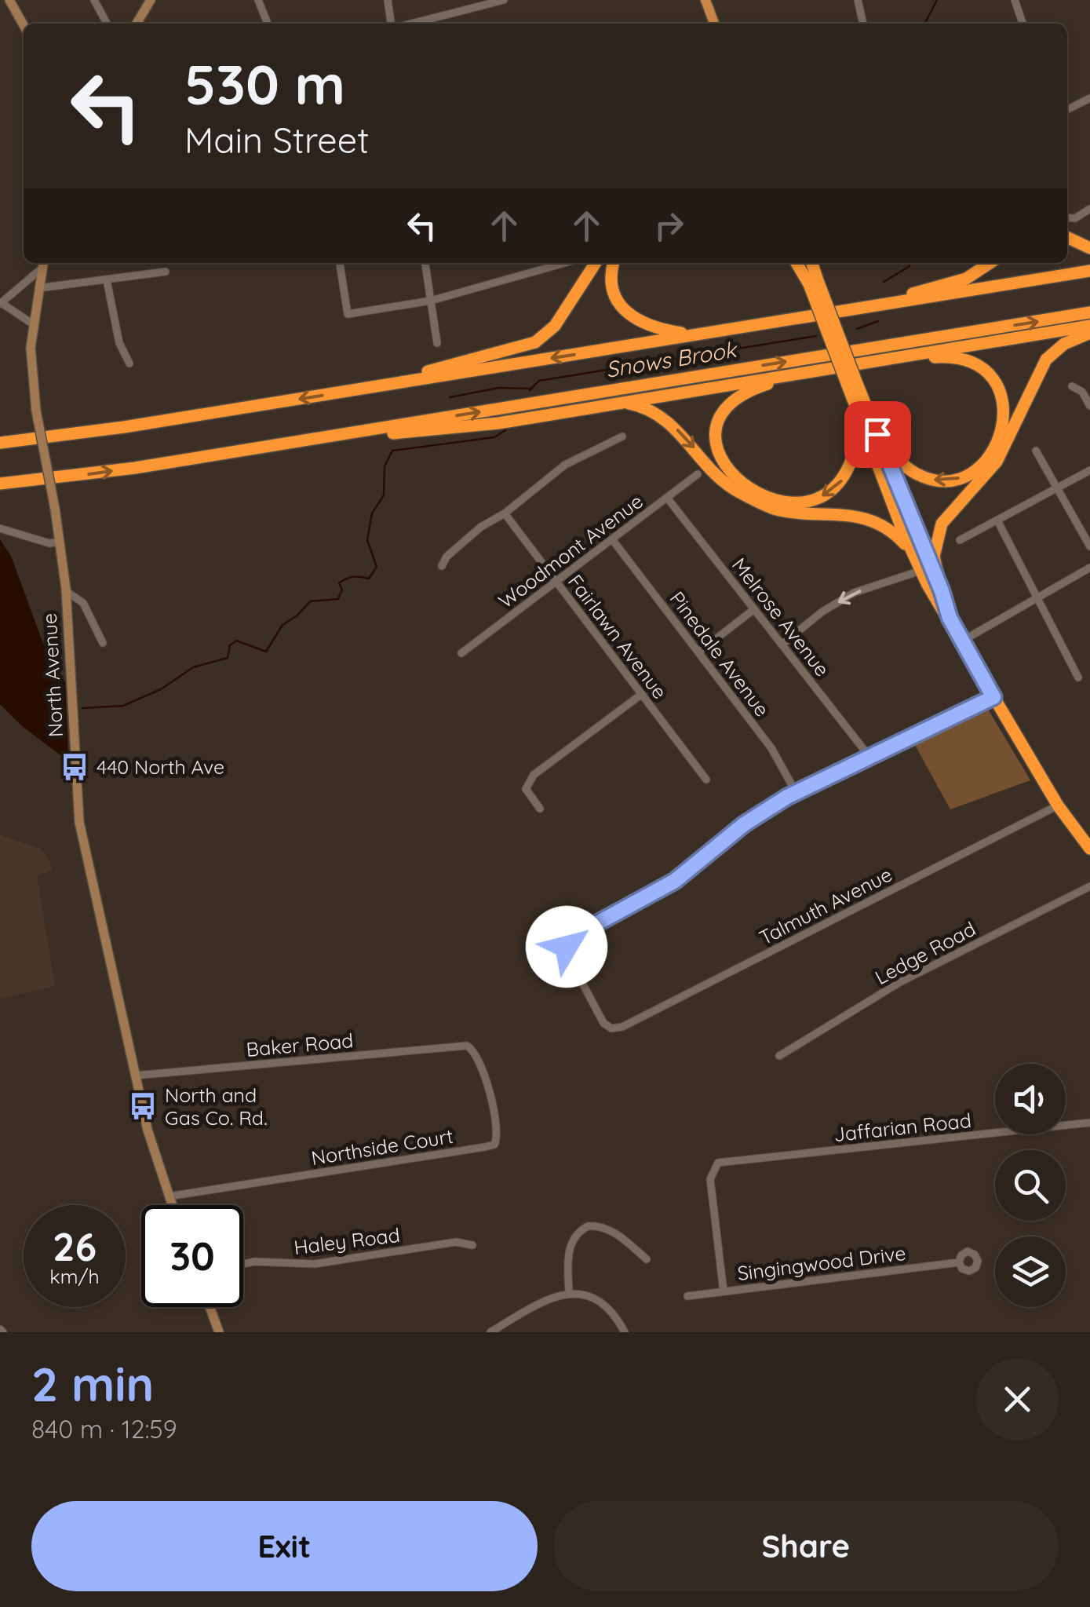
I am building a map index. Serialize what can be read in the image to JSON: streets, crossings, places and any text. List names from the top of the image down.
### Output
{
  "streets": {
    "main road": ["North Avenue"],
    "street": [
      "Woodmont Avenue",
      "Melrose Avenue",
      "Fairlawn Avenue",
      "Pinedale Avenue",
      "Talmuth Avenue",
      "Ledge Road",
      "Baker Road",
      "Jaffarian Road",
      "Northside Court",
      "Haley Road",
      "Singingwood Drive"
    ]
  },
  "crossings": [
    ["Woodmont Avenue", "Melrose Avenue"],
    ["Woodmont Avenue", "Fairlawn Avenue"],
    ["Woodmont Avenue", "Pinedale Avenue"],
    ["Pinedale Avenue", "Talmuth Avenue"],
    ["North Avenue", "Baker Road"],
    ["North Avenue", "Northside Court"],
    ["Baker Road", "Northside Court"],
    ["Jaffarian Road", "Singingwood Drive"]
  ],
  "water": ["Snows Brook"],
  "places": {
    "bus stop": ["440 North Ave", "North and Gas Co. Rd."]
  },
  "page": {
    "turn": ["530 m", "Main Street"],
    "speed": "26 km/h",
    "limit": "30",
    "heading": ["2 min", "840 m · 12:59"],
    "buttons": ["Exit", "Share"]
  }
}
